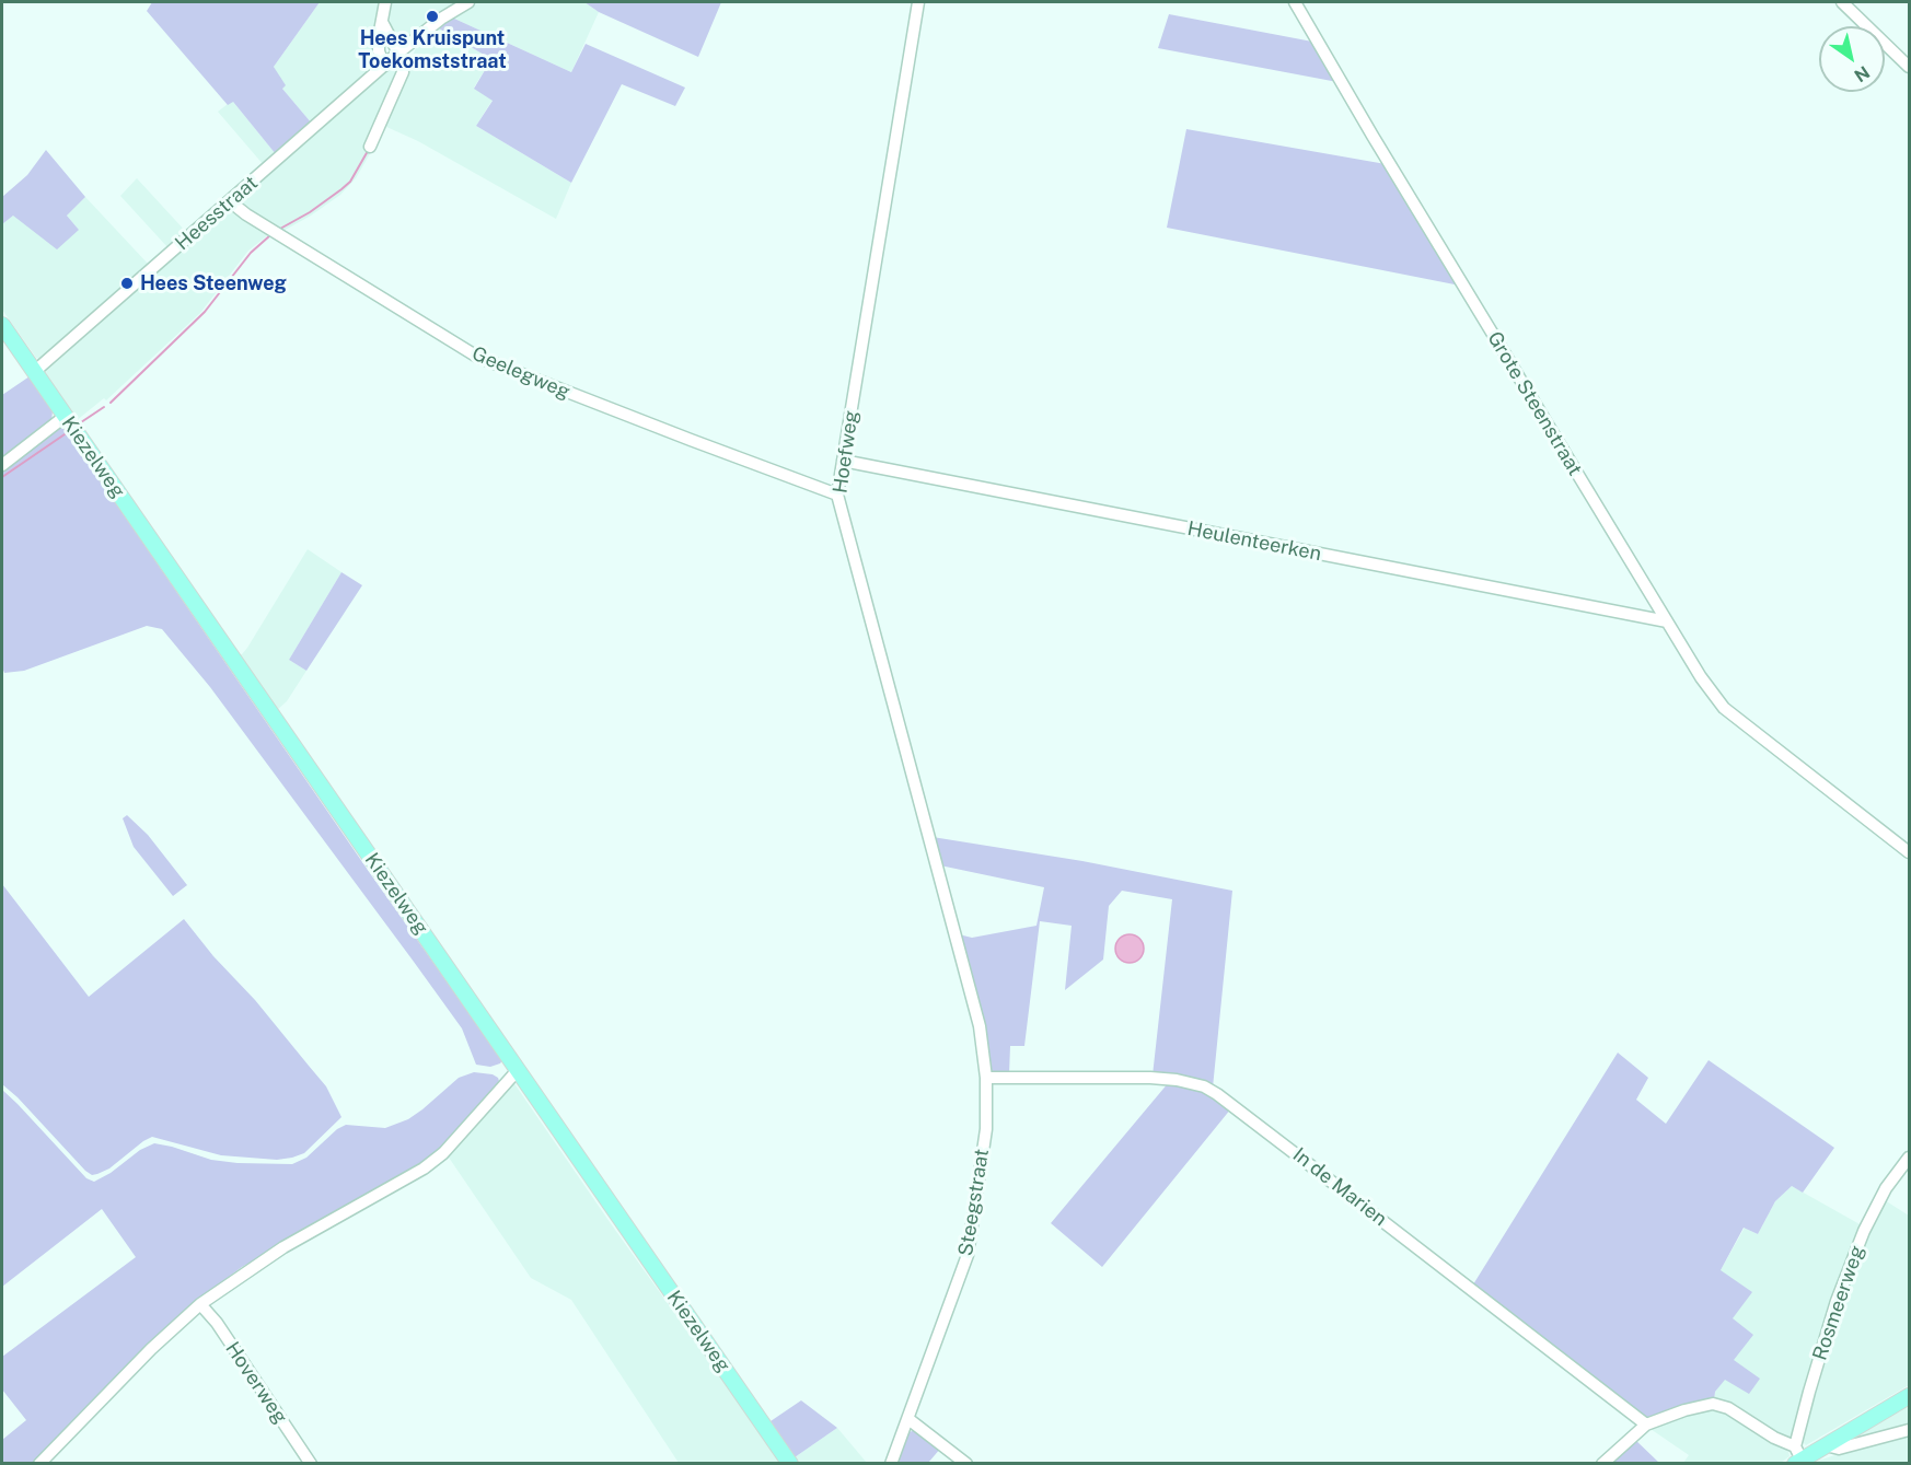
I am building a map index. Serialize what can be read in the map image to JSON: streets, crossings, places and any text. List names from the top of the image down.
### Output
{
  "streets": {
    "main road": ["Kiezelweg"],
    "street": [
      "Heesstraat",
      "Geelegweg",
      "Grote Steenstraat",
      "Hoefweg",
      "Heulenteerken",
      "In de Marien",
      "Steegstraat",
      "Rosmeerweg",
      "Hoverweg"
    ]
  },
  "crossings": [
    ["Heesstraat", "Geelegweg"],
    ["Heesstraat", "Kiezelweg"],
    ["Geelegweg", "Hoefweg"],
    ["Grote Steenstraat", "Heulenteerken"],
    ["Hoefweg", "Heulenteerken"],
    ["Hoefweg", "Steegstraat"],
    ["In de Marien", "Steegstraat"]
  ],
  "places": ["Hees Kruispunt Toekomststraat", "Hees Steenweg"],
  "north": "bottom right"
}
